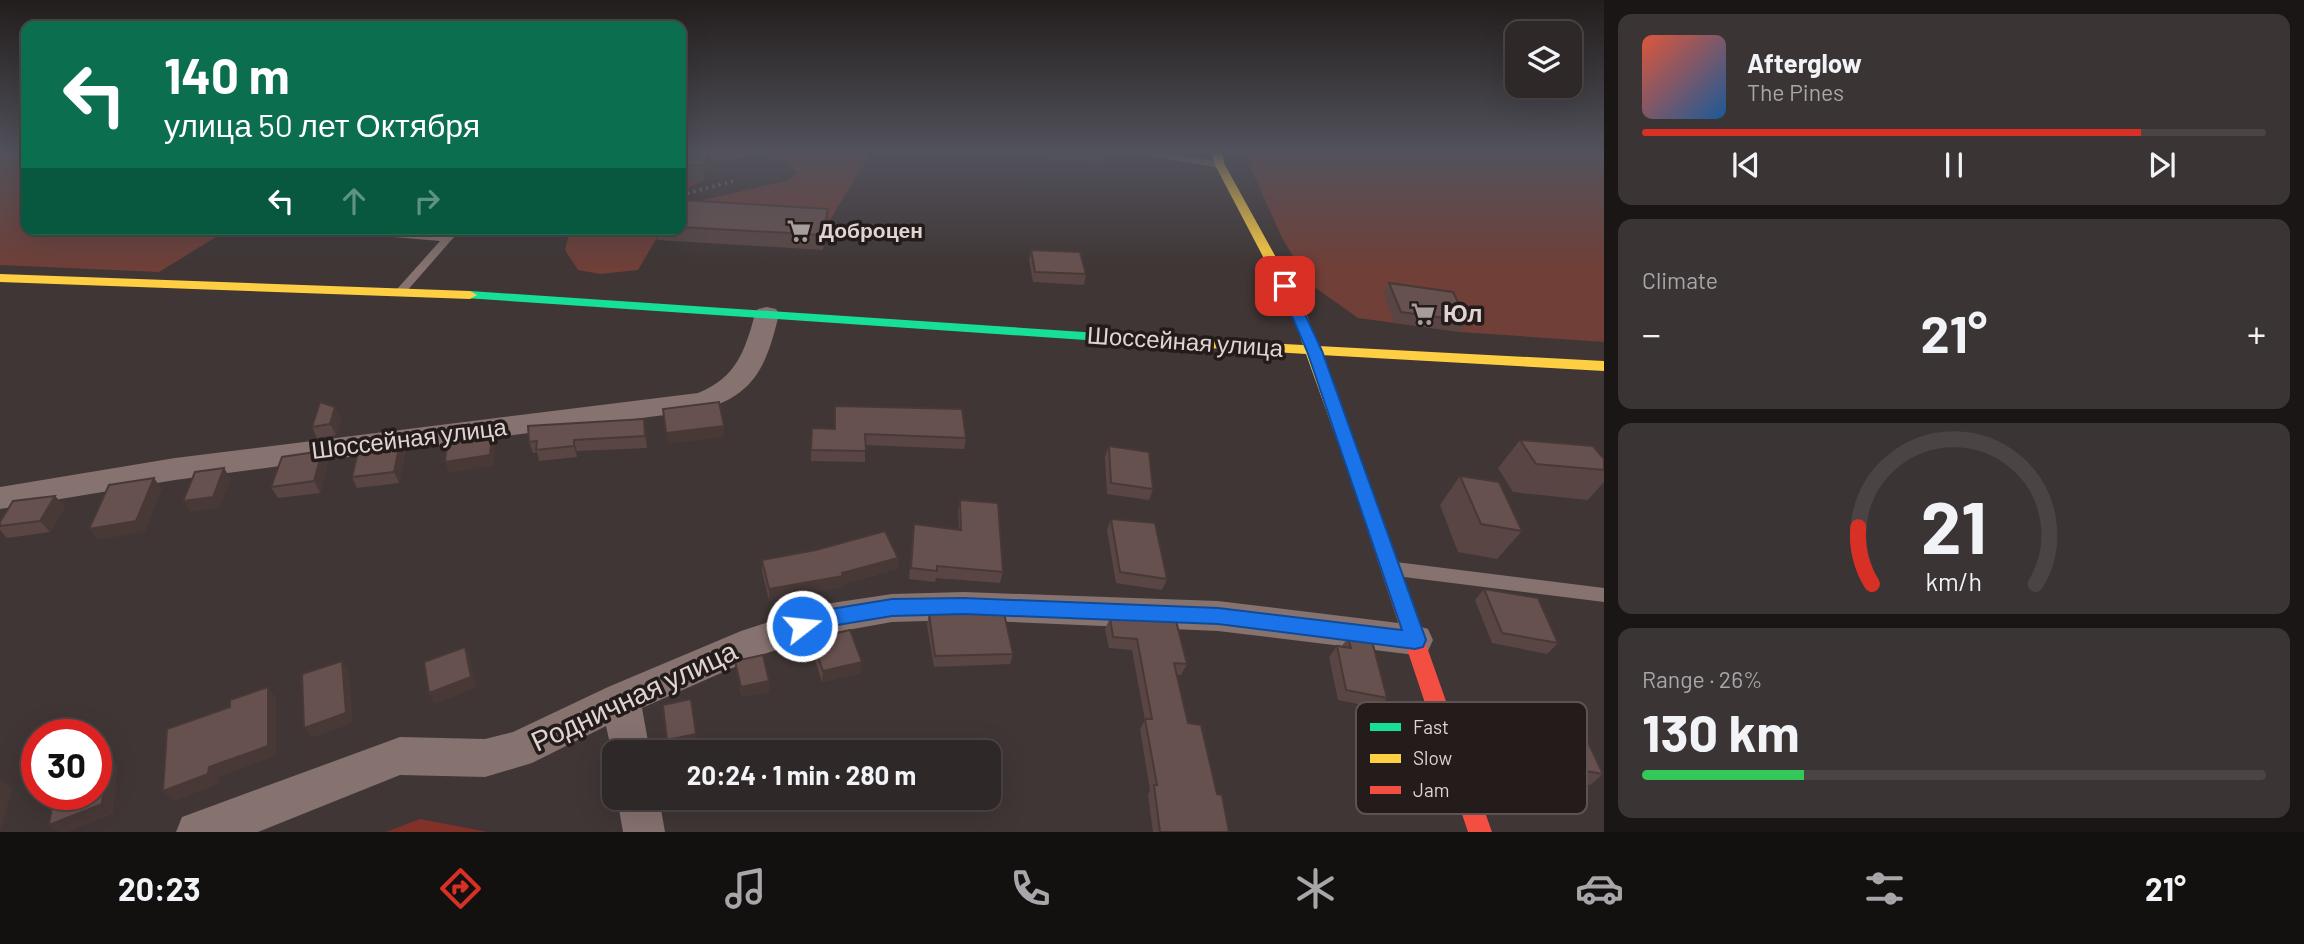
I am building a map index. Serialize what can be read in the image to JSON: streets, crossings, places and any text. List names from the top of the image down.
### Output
{
  "streets": {
    "street": ["Шоссейная улица", "Родничная улица"]
  },
  "places": {
    "supermarket": ["Доброцен", "Юл"]
  },
  "legend": ["Fast", "Slow", "Jam"],
  "page": {
    "turn": ["140 m", "улица 50 лет Октября"],
    "song": ["Afterglow", "The Pines"],
    "tile": [
      "Climate",
      ["Range · 26%", "130 km"]
    ],
    "heat": ["−", "21°", "+"],
    "limit": "30",
    "trip": "20:24 · 1 min · 280 m",
    "tabs": ["20:23", "21°"],
    "gauge": ["21", "km/h"]
  }
}
